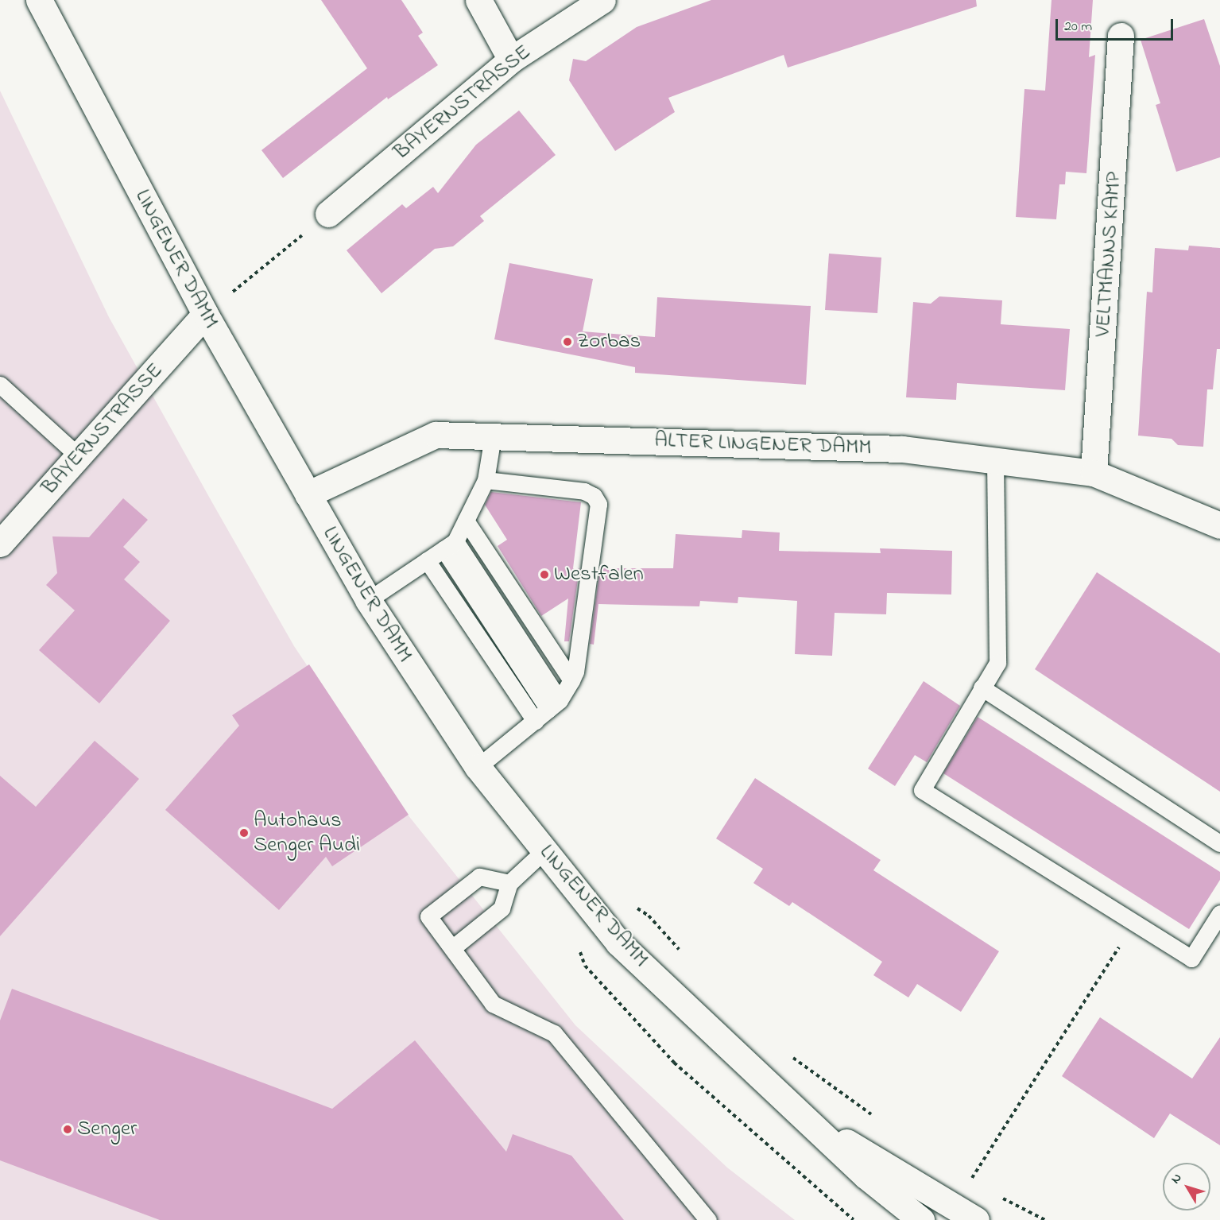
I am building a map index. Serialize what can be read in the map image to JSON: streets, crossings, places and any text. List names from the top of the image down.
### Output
{
  "streets": {
    "street": [
      "BAYERNSTRASSE",
      "VELTMANNS KAMP",
      "LINGENER DAMM",
      "ALTER LINGENER DAMM"
    ]
  },
  "crossings": [
    ["BAYERNSTRASSE", "LINGENER DAMM"],
    ["VELTMANNS KAMP", "ALTER LINGENER DAMM"],
    ["LINGENER DAMM", "ALTER LINGENER DAMM"]
  ],
  "places": [
    "Zorbas",
    "Westfalen",
    "Autohaus Senger Audi",
    "Senger"
  ],
  "scale_bar": "20 m",
  "north": "top left"
}
